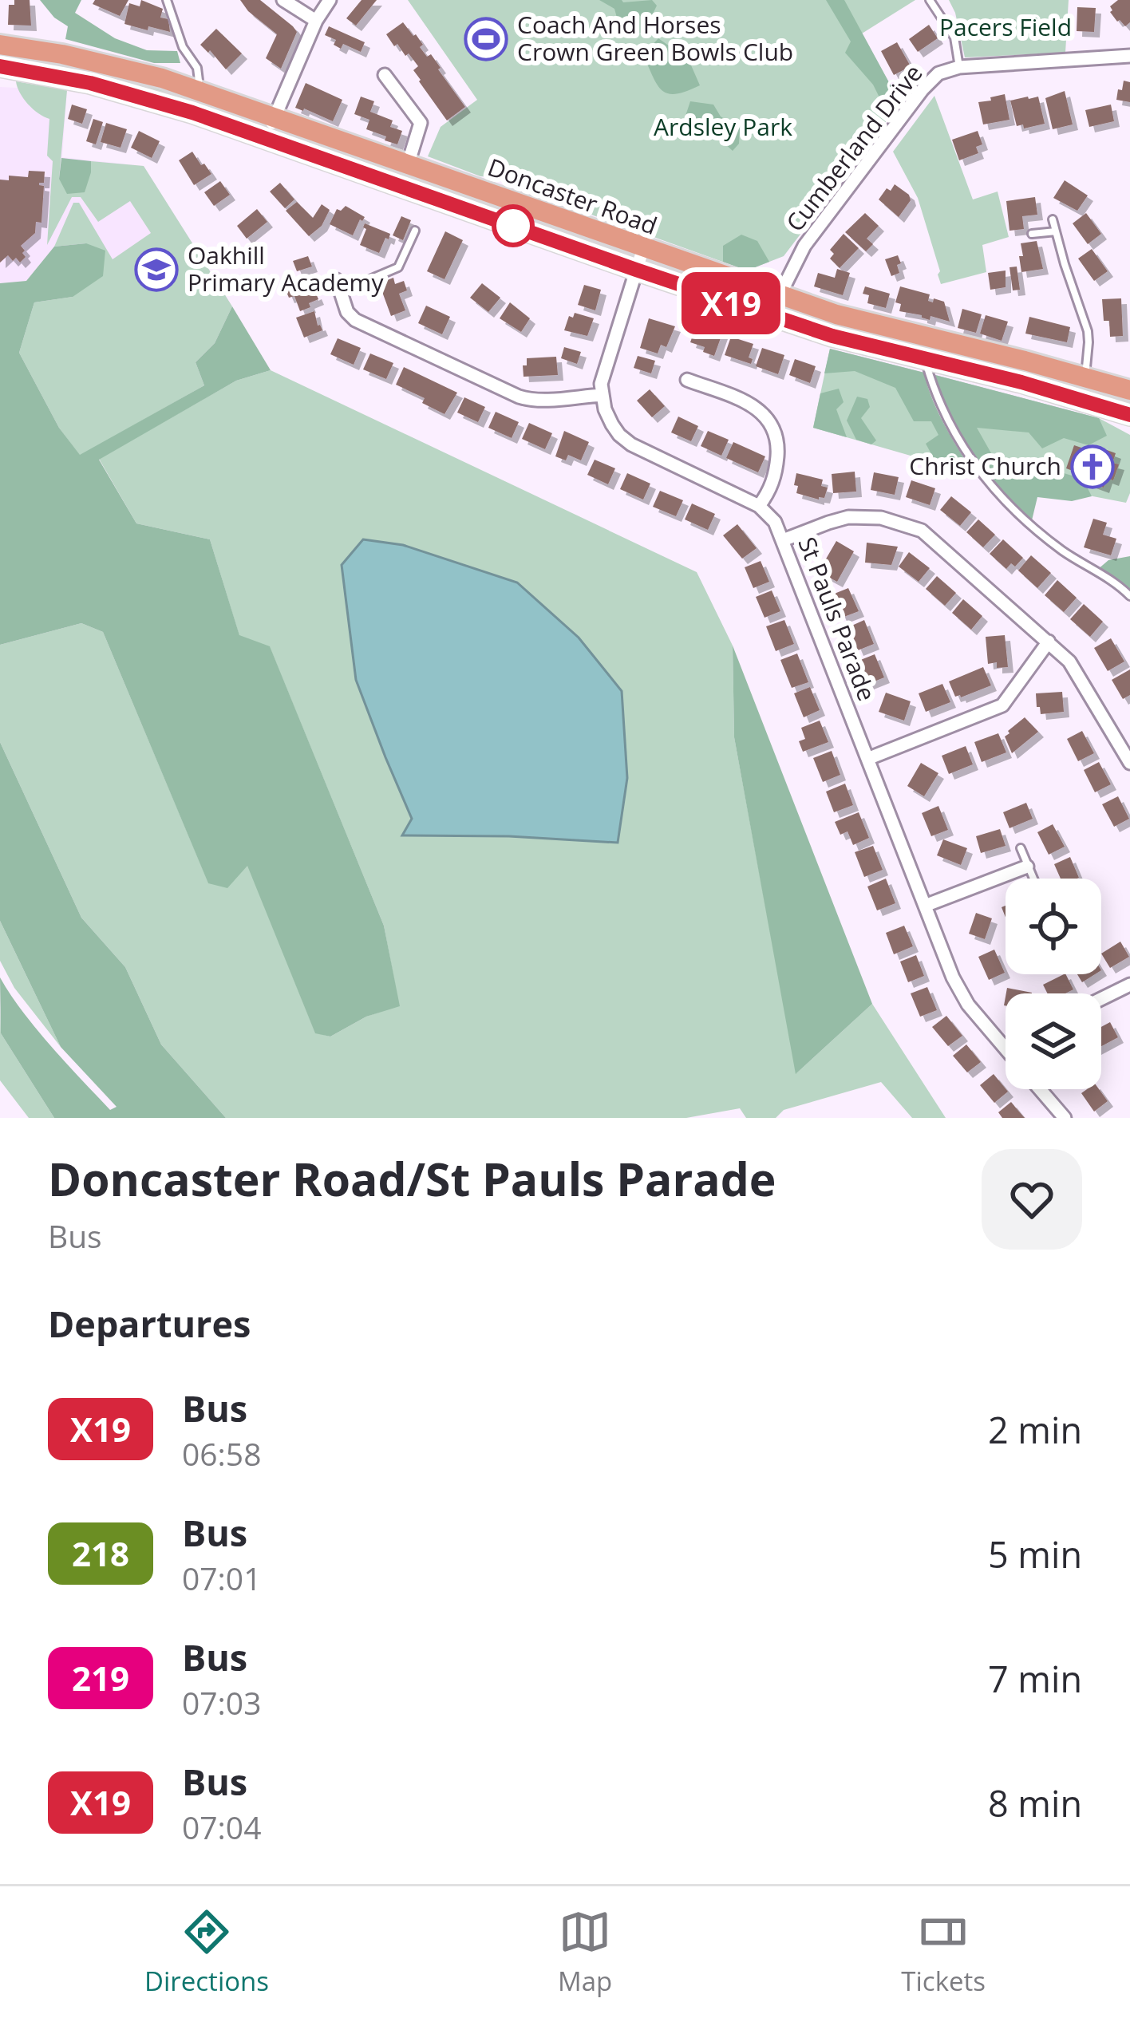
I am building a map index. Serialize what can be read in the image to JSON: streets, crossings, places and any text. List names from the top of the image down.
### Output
{
  "streets": {
    "highway": ["Doncaster Road"],
    "street": ["Cumberland Drive", "St Pauls Parade"]
  },
  "crossings": [
    ["Cumberland Drive", "Doncaster Road"]
  ],
  "parks": ["Pacers Field", "Ardsley Park"],
  "places": {
    "sports": ["Coach And Horses Crown Green Bowls Club"],
    "school or university": ["Oakhill Primary Academy"],
    "church": ["Christ Church"]
  },
  "lines": ["bus line X19"],
  "page": {
    "on_map": "X19",
    "heading": [
      ["Doncaster Road/St Pauls Parade", "Bus"],
      "Departures"
    ],
    "list": [
      {
        "mark": "X19",
        "name": "Bus",
        "note": "06:58",
        "value": "2 min"
      },
      {
        "mark": "218",
        "name": "Bus",
        "note": "07:01",
        "value": "5 min"
      },
      {
        "mark": "219",
        "name": "Bus",
        "note": "07:03",
        "value": "7 min"
      },
      {
        "mark": "X19",
        "name": "Bus",
        "note": "07:04",
        "value": "8 min"
      }
    ],
    "tabs": ["Directions", "Map", "Tickets"]
  }
}
